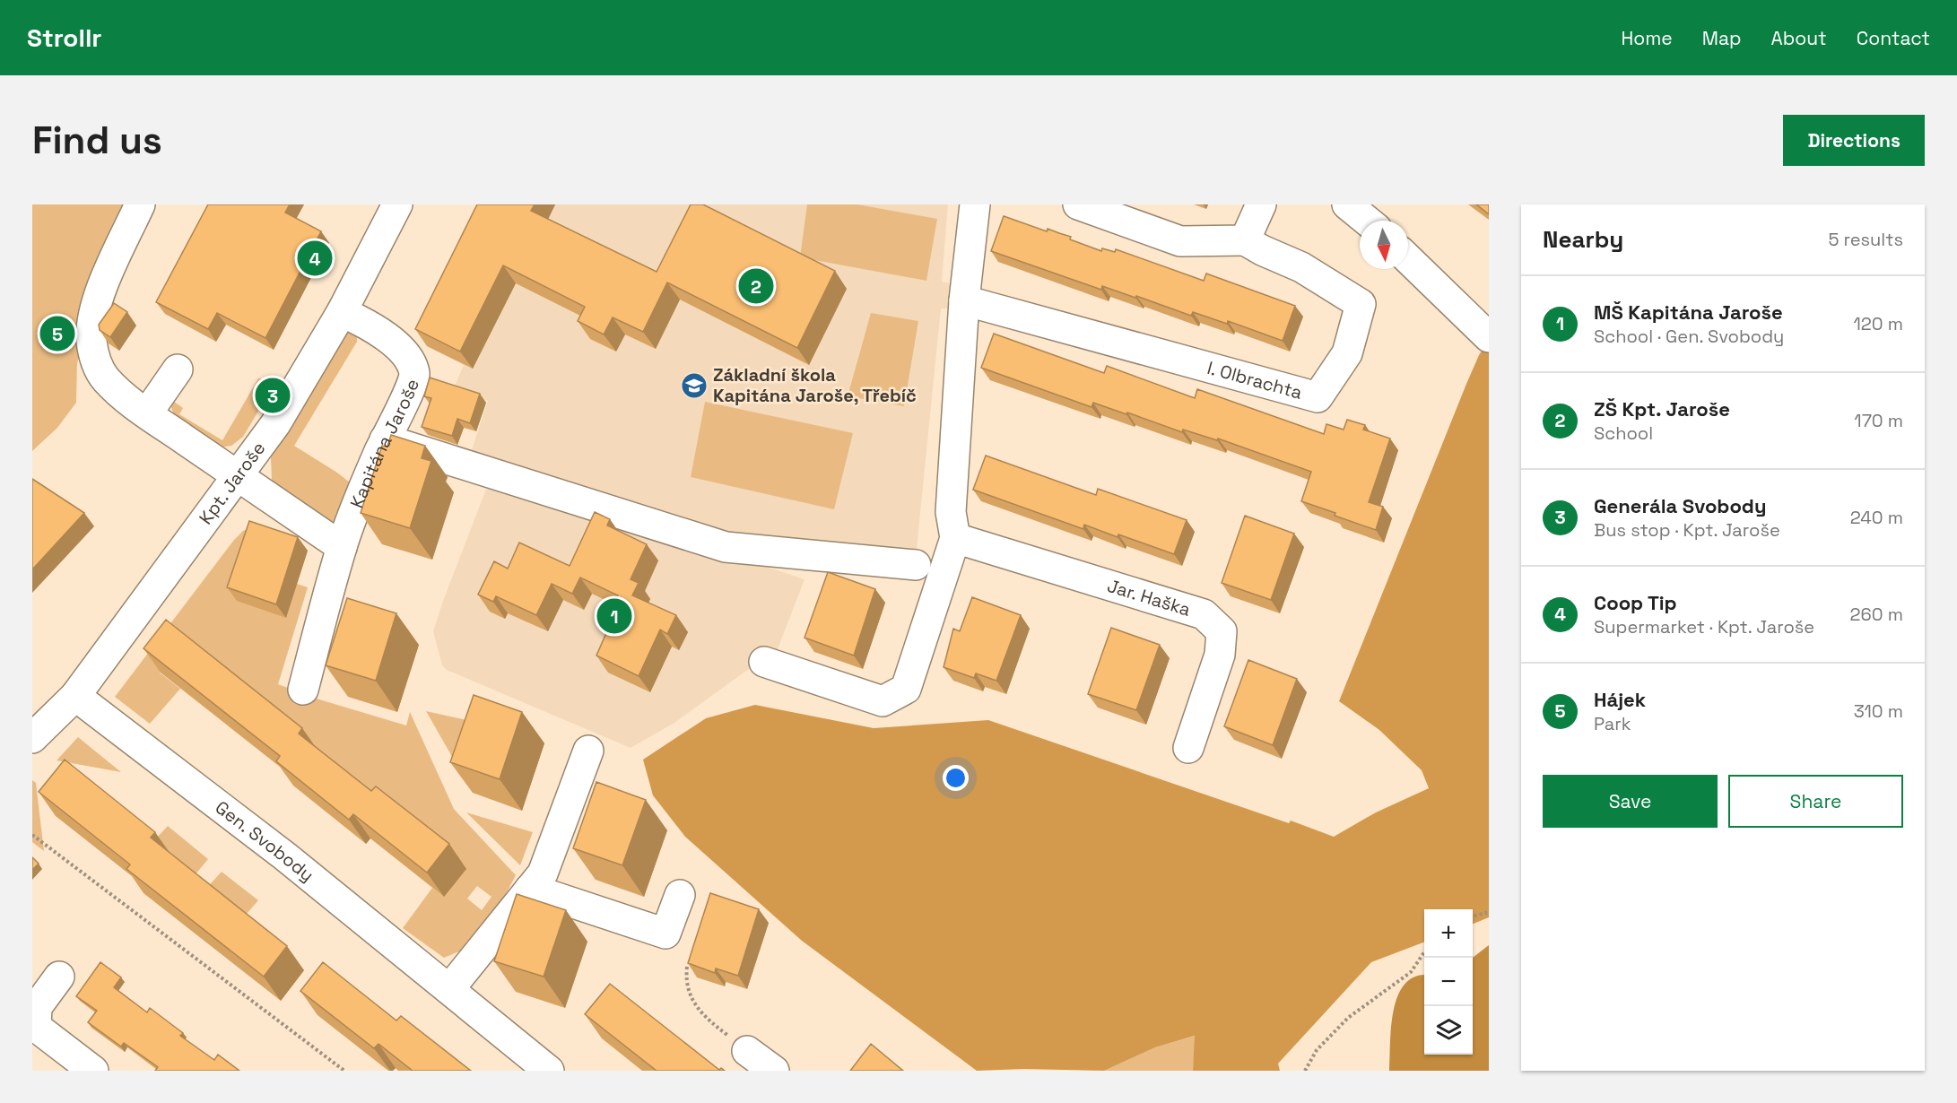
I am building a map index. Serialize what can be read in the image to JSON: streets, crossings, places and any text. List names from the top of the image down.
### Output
{
  "streets": {
    "street": [
      "I. Olbrachta",
      "Kapitána Jaroše",
      "Kpt. Jaroše",
      "Jar. Haška",
      "Gen. Svobody"
    ]
  },
  "crossings": [
    ["Kapitána Jaroše", "Kpt. Jaroše"],
    ["Kpt. Jaroše", "Gen. Svobody"]
  ],
  "places": {
    "school or university": ["Základní škola Kapitána Jaroše, Třebíč"]
  },
  "north": "bottom",
  "page": {
    "header": "Strollr",
    "nav": [
      "Home",
      "Map",
      "About",
      "Contact"
    ],
    "buttons": [
      "Directions",
      ["Save", "Share"]
    ],
    "title": "Find us",
    "heading": ["Nearby", "5 results"],
    "pins": [
      "4",
      "2",
      "5",
      "3",
      "1"
    ],
    "list": [
      {
        "mark": "1",
        "name": "MŠ Kapitána Jaroše",
        "note": "School · Gen. Svobody",
        "value": "120 m"
      },
      {
        "mark": "2",
        "name": "ZŠ Kpt. Jaroše",
        "note": "School",
        "value": "170 m"
      },
      {
        "mark": "3",
        "name": "Generála Svobody",
        "note": "Bus stop · Kpt. Jaroše",
        "value": "240 m"
      },
      {
        "mark": "4",
        "name": "Coop Tip",
        "note": "Supermarket · Kpt. Jaroše",
        "value": "260 m"
      },
      {
        "mark": "5",
        "name": "Hájek",
        "note": "Park",
        "value": "310 m"
      }
    ],
    "map_buttons": ["+", "−"]
  }
}
